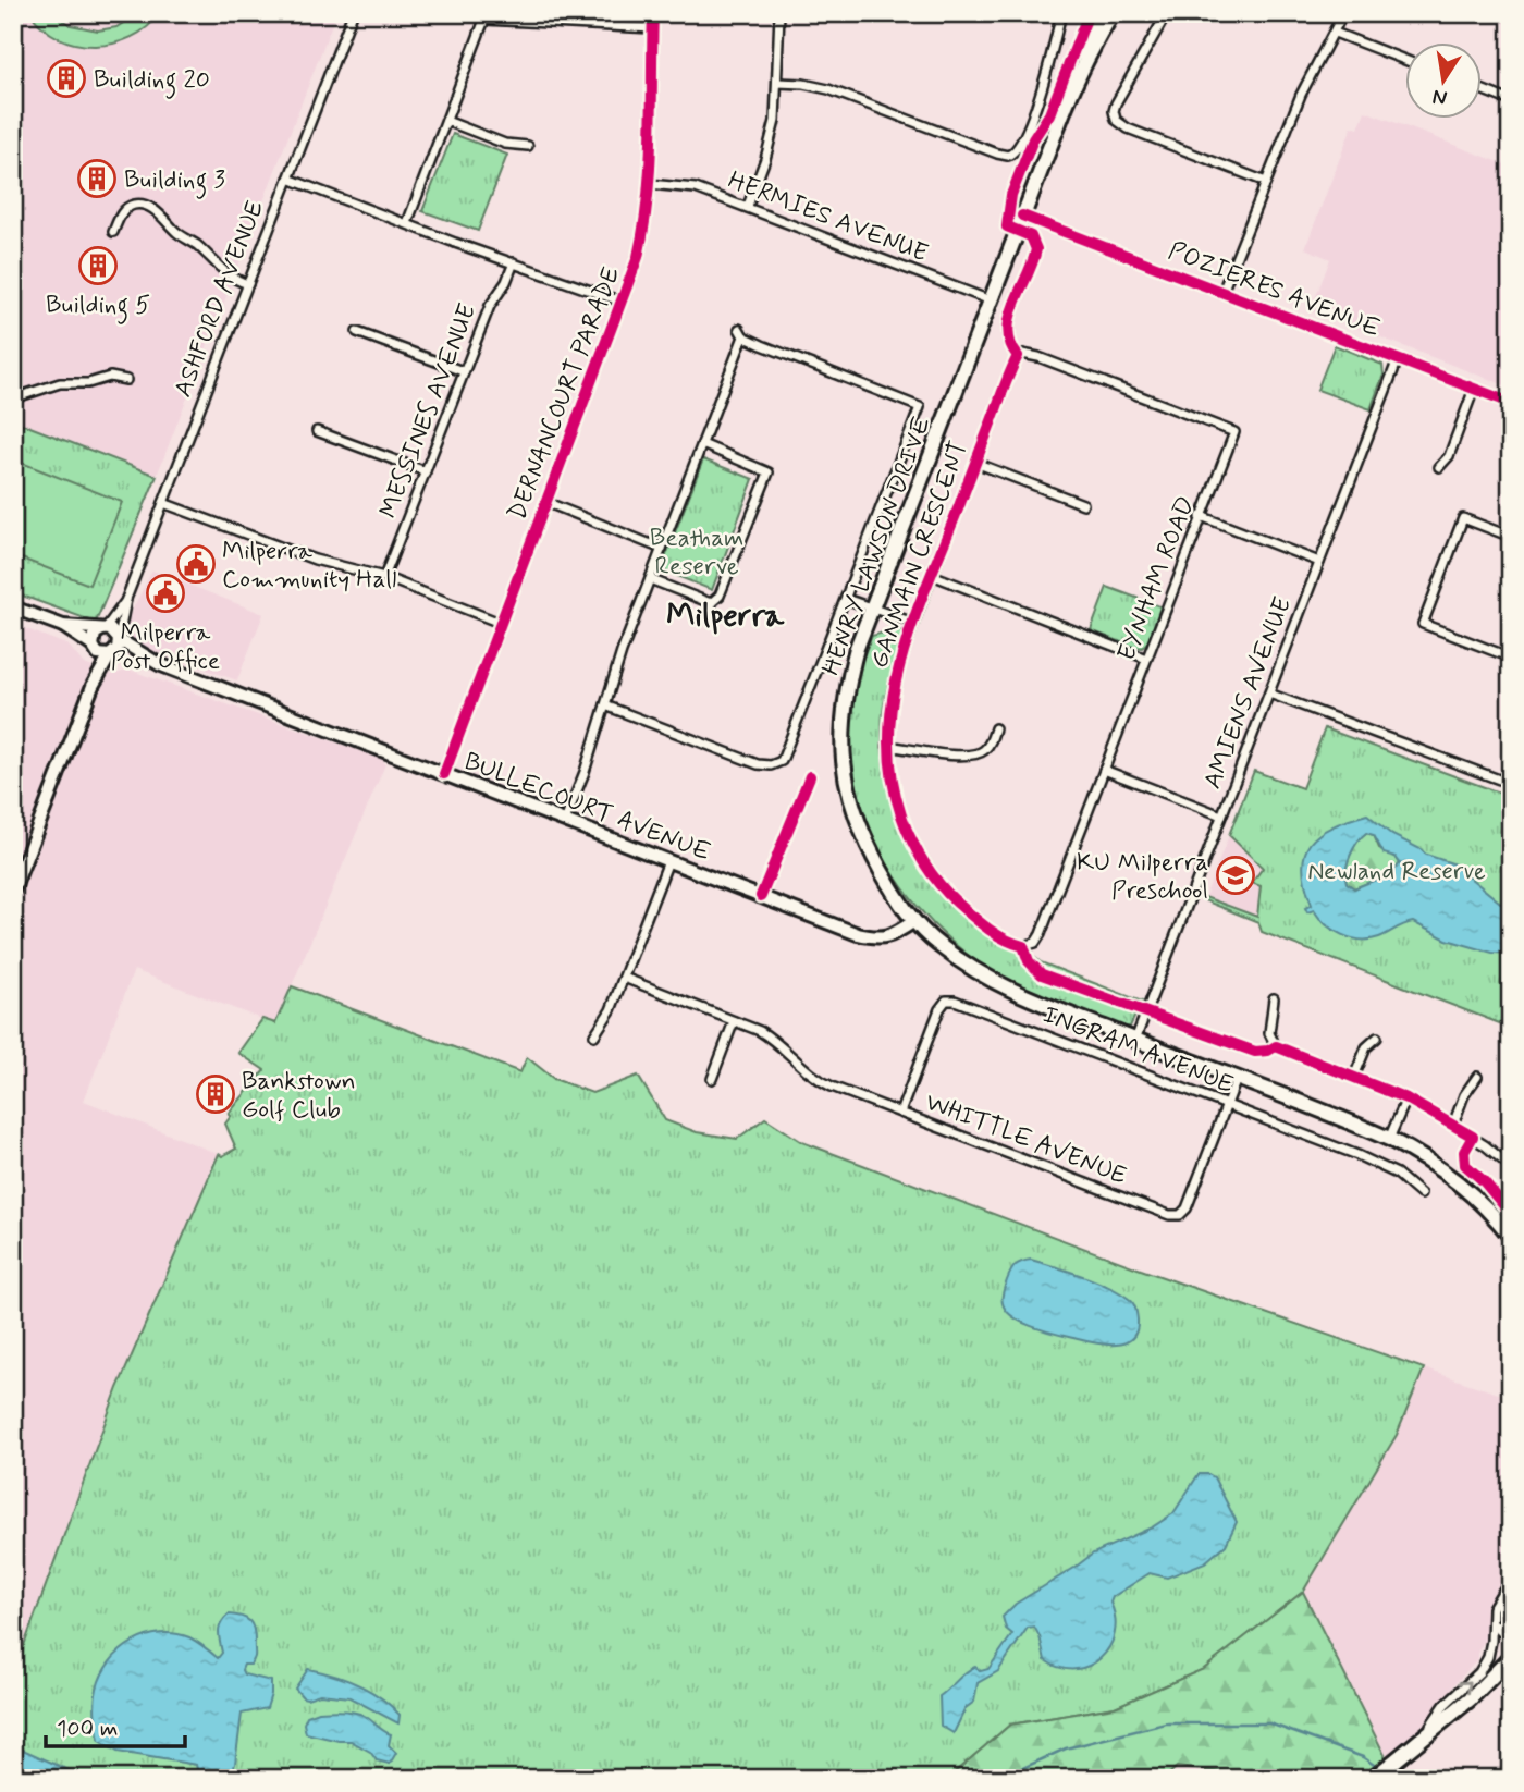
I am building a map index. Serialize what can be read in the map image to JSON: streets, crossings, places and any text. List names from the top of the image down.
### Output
{
  "streets": {
    "main road": ["HENRY LAWSON DRIVE", "BULLECOURT AVENUE"],
    "street": [
      "HERMIES AVENUE",
      "POZIERES AVENUE",
      "ASHFORD AVENUE",
      "DERNANCOURT PARADE",
      "MESSINES AVENUE",
      "GANMAIN CRESCENT",
      "EYNHAM ROAD",
      "AMIENS AVENUE",
      "INGRAM AVENUE",
      "WHITTLE AVENUE"
    ]
  },
  "crossings": [
    ["HERMIES AVENUE", "DERNANCOURT PARADE"],
    ["HERMIES AVENUE", "HENRY LAWSON DRIVE"],
    ["POZIERES AVENUE", "HENRY LAWSON DRIVE"],
    ["POZIERES AVENUE", "AMIENS AVENUE"],
    ["ASHFORD AVENUE", "BULLECOURT AVENUE"],
    ["DERNANCOURT PARADE", "BULLECOURT AVENUE"],
    ["HENRY LAWSON DRIVE", "GANMAIN CRESCENT"],
    ["HENRY LAWSON DRIVE", "AMIENS AVENUE"],
    ["HENRY LAWSON DRIVE", "BULLECOURT AVENUE"],
    ["HENRY LAWSON DRIVE", "WHITTLE AVENUE"],
    ["GANMAIN CRESCENT", "EYNHAM ROAD"],
    ["INGRAM AVENUE", "WHITTLE AVENUE"]
  ],
  "districts": ["Milperra"],
  "parks": ["Beatham Reserve", "Newland Reserve"],
  "places": {
    "building": [
      "Building 20",
      "Building 3",
      "Building 5",
      "Bankstown Golf Club"
    ],
    "public building": ["Milperra Community Hall", "Milperra Post Office"],
    "school or university": ["KU Milperra Preschool"]
  },
  "scale_bar": "100 m",
  "north": "bottom"
}
